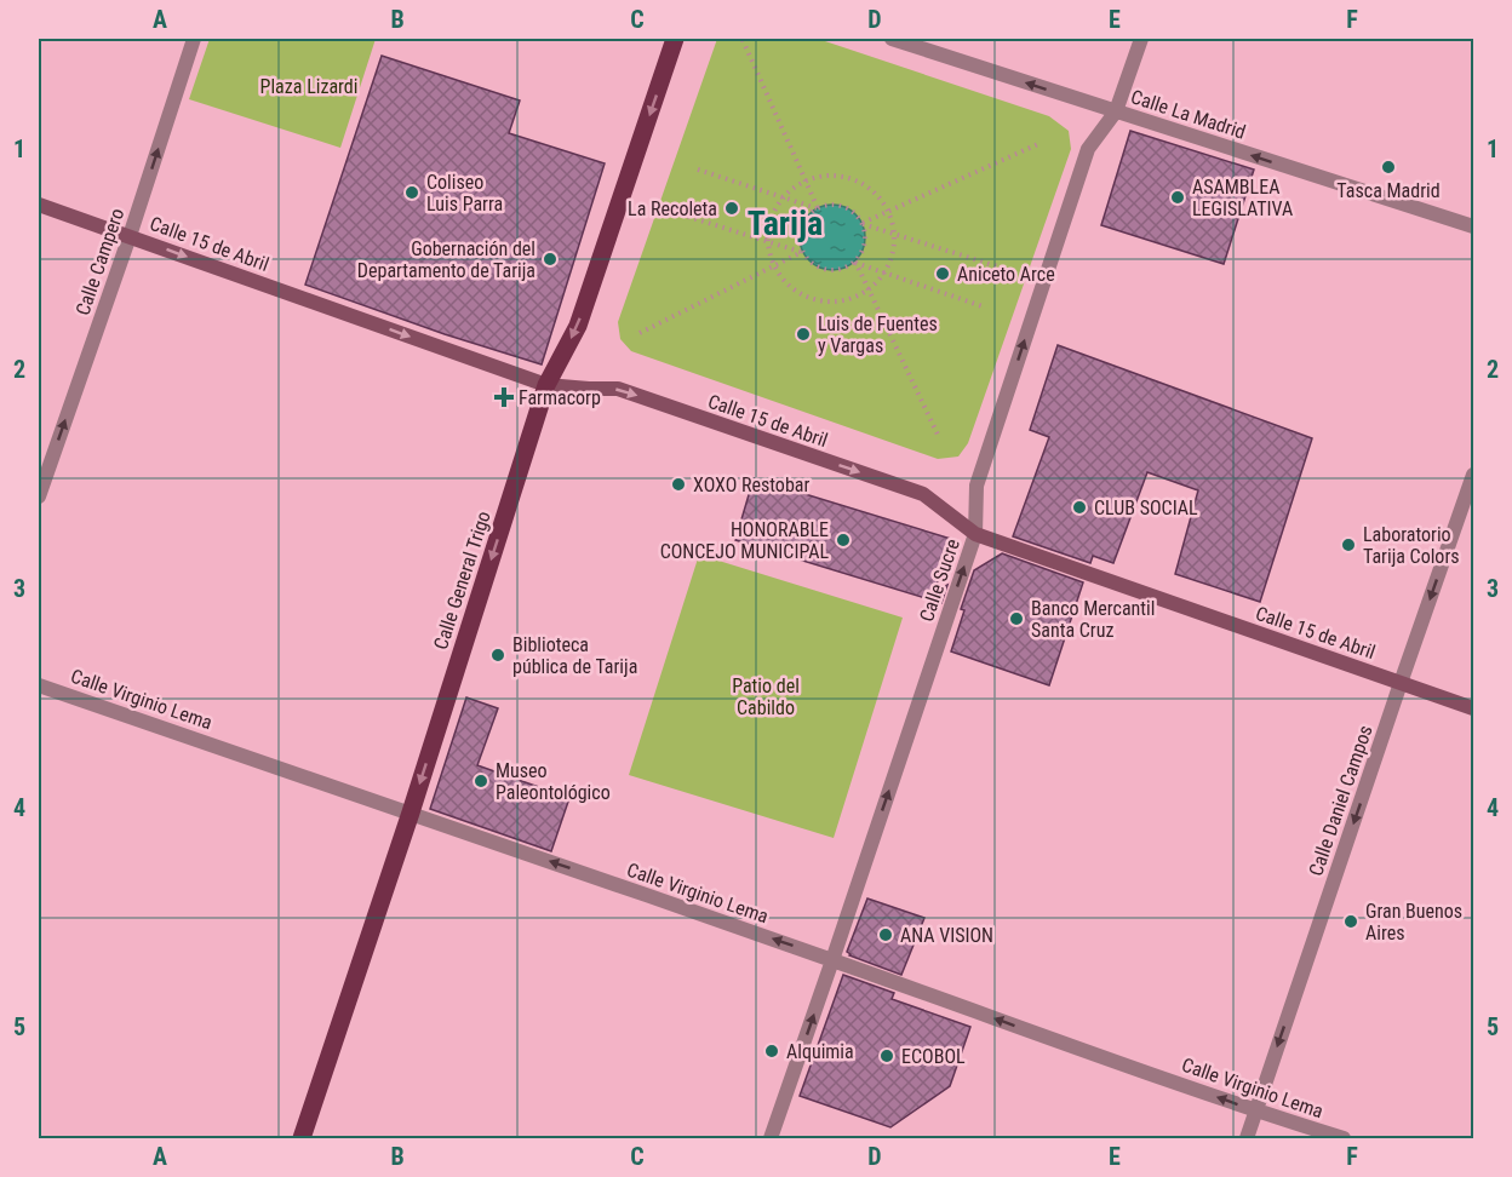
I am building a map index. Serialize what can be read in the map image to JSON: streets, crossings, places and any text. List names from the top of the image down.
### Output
{
  "streets": {
    "main road": ["Calle General Trigo"],
    "street": [
      "Calle La Madrid",
      "Calle 15 de Abril",
      "Calle Campero",
      "Calle Sucre",
      "Calle Virginio Lema",
      "Calle Daniel Campos"
    ]
  },
  "crossings": [
    ["Calle La Madrid", "Calle Sucre"],
    ["Calle 15 de Abril", "Calle Campero"],
    ["Calle 15 de Abril", "Calle General Trigo"],
    ["Calle 15 de Abril", "Calle Sucre"],
    ["Calle 15 de Abril", "Calle Daniel Campos"],
    ["Calle General Trigo", "Calle Virginio Lema"],
    ["Calle Sucre", "Calle Virginio Lema"],
    ["Calle Virginio Lema", "Calle Daniel Campos"]
  ],
  "one_way": [
    "Calle La Madrid",
    "Calle 15 de Abril",
    "Calle Campero",
    "Calle General Trigo",
    "Calle Sucre",
    "Calle Virginio Lema",
    "Calle Daniel Campos"
  ],
  "districts": ["Tarija"],
  "parks": ["Plaza Lizardi", "Patio del Cabildo"],
  "places": {
    "other": [
      "Tasca Madrid",
      "Coliseo Luis Parra",
      "ASAMBLEA LEGISLATIVA",
      "La Recoleta",
      "Gobernación del Departamento de Tarija",
      "Aniceto Arce",
      "Luis de Fuentes y Vargas",
      "XOXO Restobar",
      "CLUB SOCIAL",
      "HONORABLE CONCEJO MUNICIPAL",
      "Laboratorio Tarija Colors",
      "Banco Mercantil Santa Cruz",
      "Biblioteca pública de Tarija",
      "Museo Paleontológico",
      "Gran Buenos Aires",
      "ANA VISION",
      "Alquimia",
      "ECOBOL"
    ],
    "health": ["Farmacorp"]
  },
  "grid": {
    "columns": [
      "A",
      "B",
      "C",
      "D",
      "E",
      "F"
    ],
    "rows": [
      "1",
      "2",
      "3",
      "4",
      "5"
    ]
  }
}
